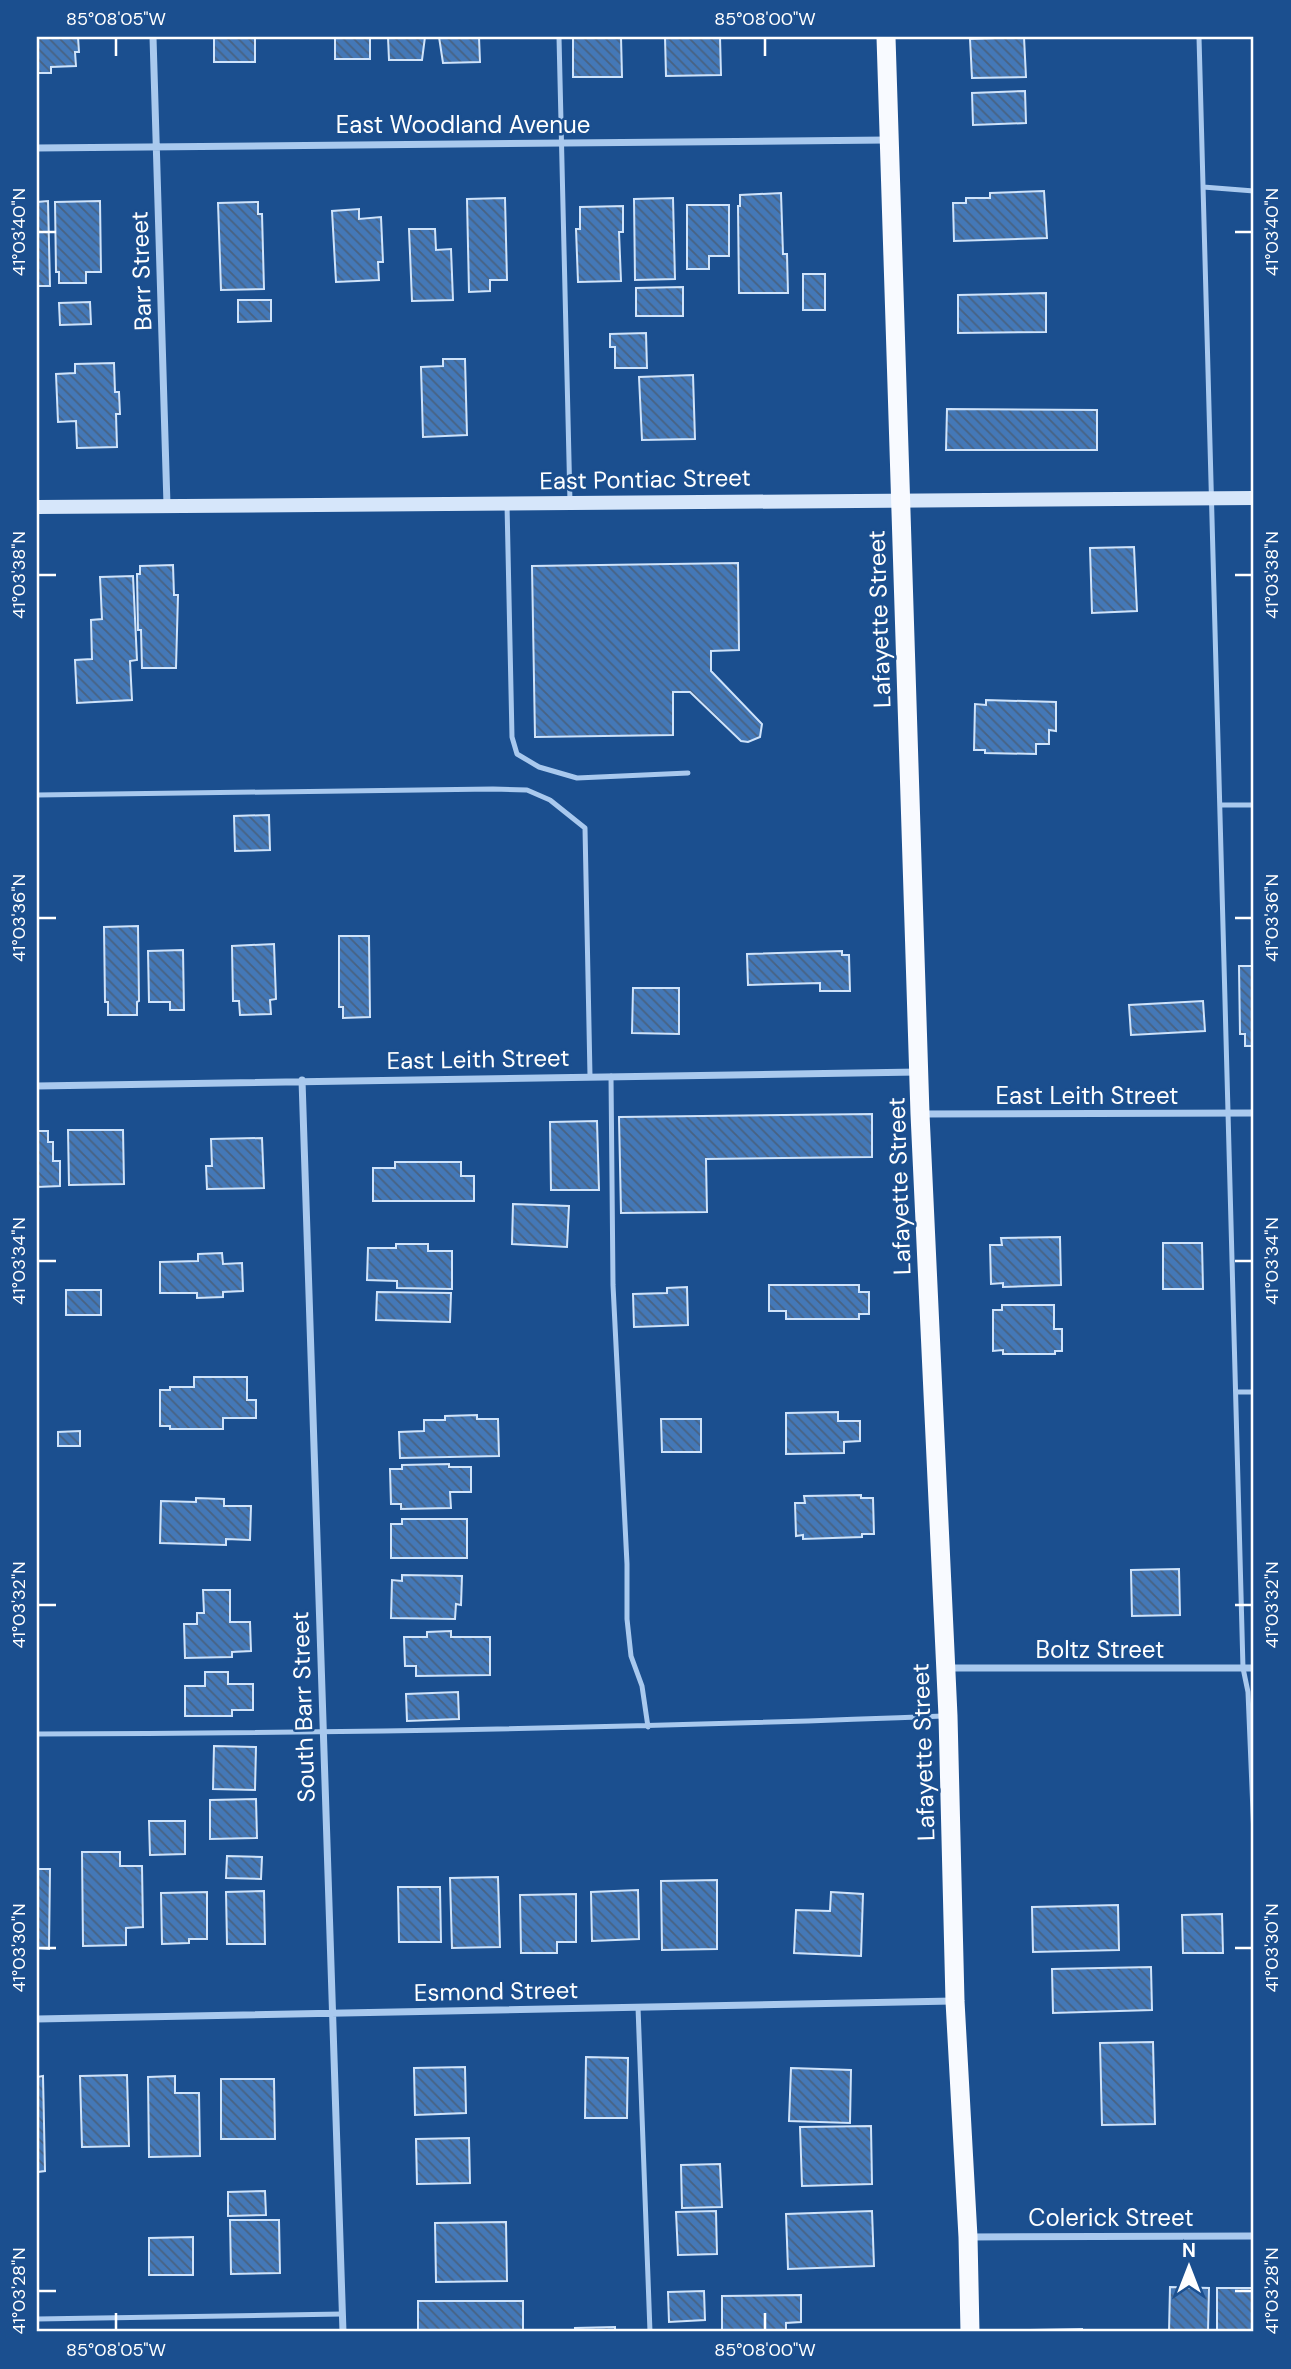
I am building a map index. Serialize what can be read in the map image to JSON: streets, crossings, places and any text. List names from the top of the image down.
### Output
{
  "streets": {
    "highway": ["Lafayette Street"],
    "main road": ["East Pontiac Street"],
    "street": [
      "East Woodland Avenue",
      "Barr Street",
      "East Leith Street",
      "Boltz Street",
      "South Barr Street",
      "Esmond Street",
      "Colerick Street"
    ]
  },
  "crossings": [
    ["East Woodland Avenue", "Barr Street"],
    ["East Woodland Avenue", "Lafayette Street"],
    ["Barr Street", "East Pontiac Street"],
    ["East Pontiac Street", "Lafayette Street"],
    ["Lafayette Street", "East Leith Street"],
    ["Lafayette Street", "Boltz Street"],
    ["Lafayette Street", "Esmond Street"],
    ["Lafayette Street", "Colerick Street"],
    ["East Leith Street", "South Barr Street"],
    ["South Barr Street", "Esmond Street"]
  ],
  "north": "top",
  "coordinates": [
    "85°08'05\"W",
    "85°08'00\"W",
    "41°03'40\"N",
    "41°03'38\"N",
    "41°03'36\"N",
    "41°03'34\"N",
    "41°03'32\"N",
    "41°03'30\"N",
    "41°03'28\"N"
  ]
}
